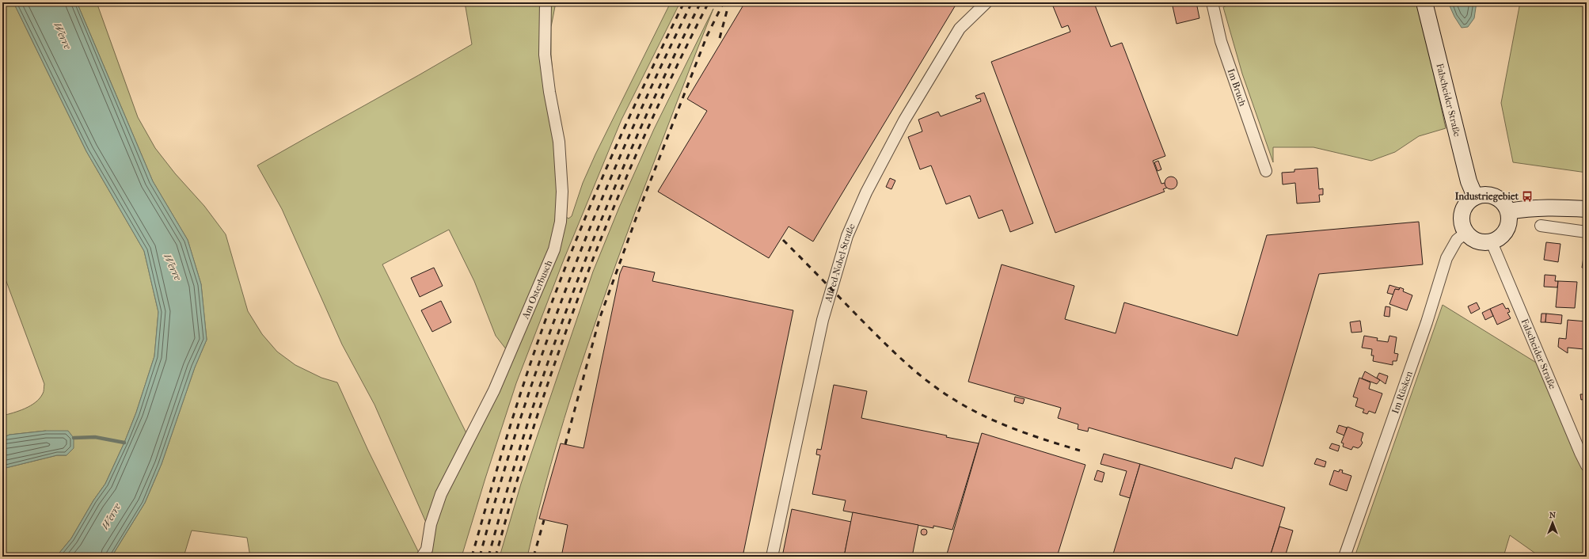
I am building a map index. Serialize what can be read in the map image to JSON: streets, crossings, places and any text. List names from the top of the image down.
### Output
{
  "streets": {
    "street": [
      "Im Bruch",
      "Falscheider Straße",
      "Alfred-Nobel-Straße",
      "Am Osterbusch",
      "Im Rüsken"
    ]
  },
  "crossings": [
    ["Falscheider Straße", "Im Rüsken"]
  ],
  "water": ["Werre"],
  "places": {
    "bus stop": ["Industriegebiet"]
  },
  "north": "top"
}
